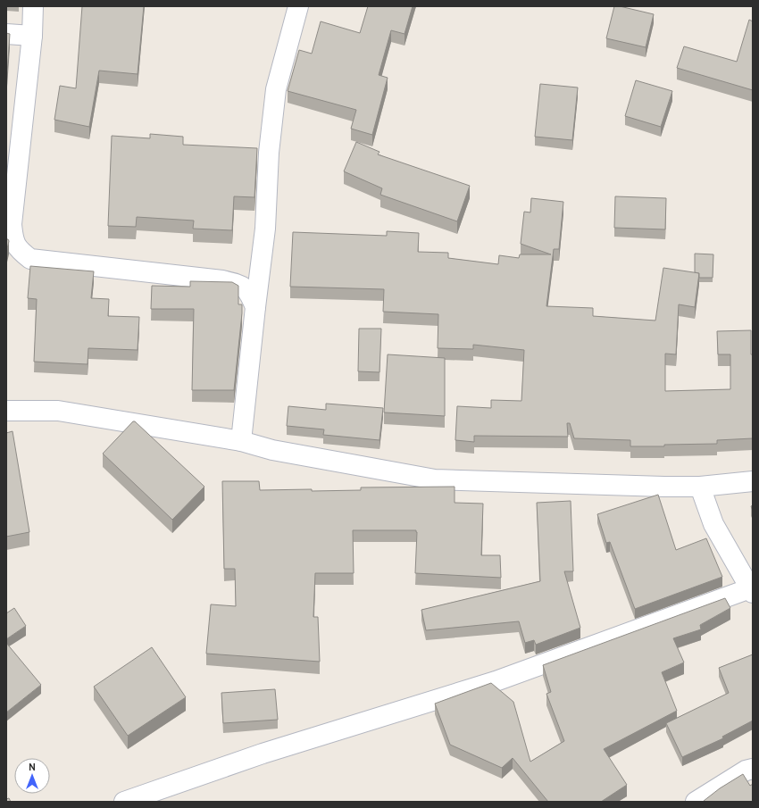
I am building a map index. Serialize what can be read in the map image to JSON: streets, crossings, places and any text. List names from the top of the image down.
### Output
{
  "north": "top"
}
